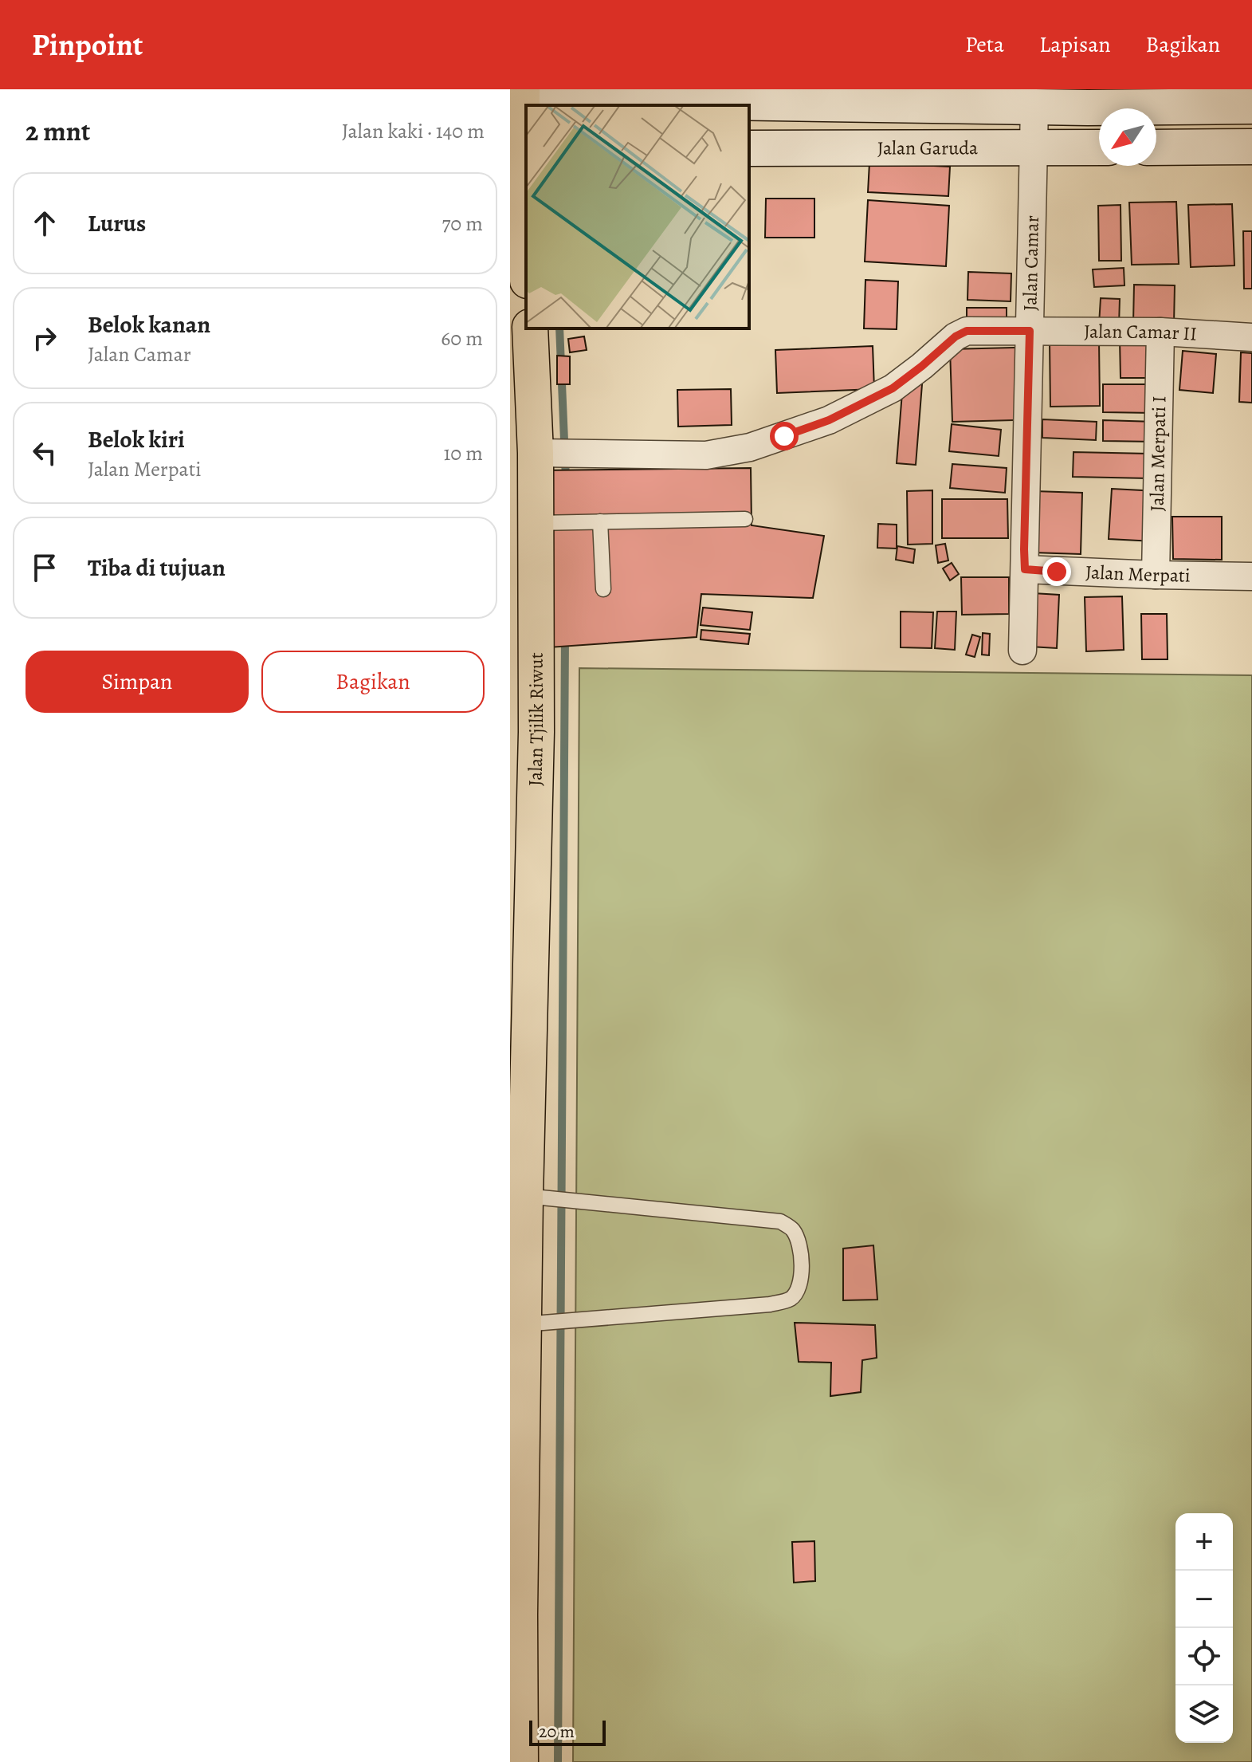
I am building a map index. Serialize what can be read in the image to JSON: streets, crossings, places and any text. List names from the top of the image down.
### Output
{
  "streets": {
    "highway": ["Jalan Tjilik Riwut"],
    "main road": ["Jalan Garuda"],
    "street": [
      "Jalan Camar",
      "Jalan Camar II",
      "Jalan Merpati I",
      "Jalan Merpati"
    ]
  },
  "crossings": [
    ["Jalan Garuda", "Jalan Camar"],
    ["Jalan Camar", "Jalan Camar II"],
    ["Jalan Camar", "Jalan Merpati"],
    ["Jalan Camar II", "Jalan Merpati I"],
    ["Jalan Camar II", "Jalan Tjilik Riwut"],
    ["Jalan Merpati I", "Jalan Merpati"]
  ],
  "scale_bar": "20 m",
  "north": "bottom left",
  "page": {
    "header": "Pinpoint",
    "nav": ["Peta", "Lapisan", "Bagikan"],
    "heading": ["2 mnt", "Jalan kaki · 140 m"],
    "list": [
      ["Lurus", "70 m"],
      ["Belok kanan", "Jalan Camar", "60 m"],
      ["Belok kiri", "Jalan Merpati", "10 m"],
      "Tiba di tujuan"
    ],
    "buttons": ["Simpan", "Bagikan"],
    "map_buttons": ["+", "−"],
    "scale": "20 m"
  }
}
